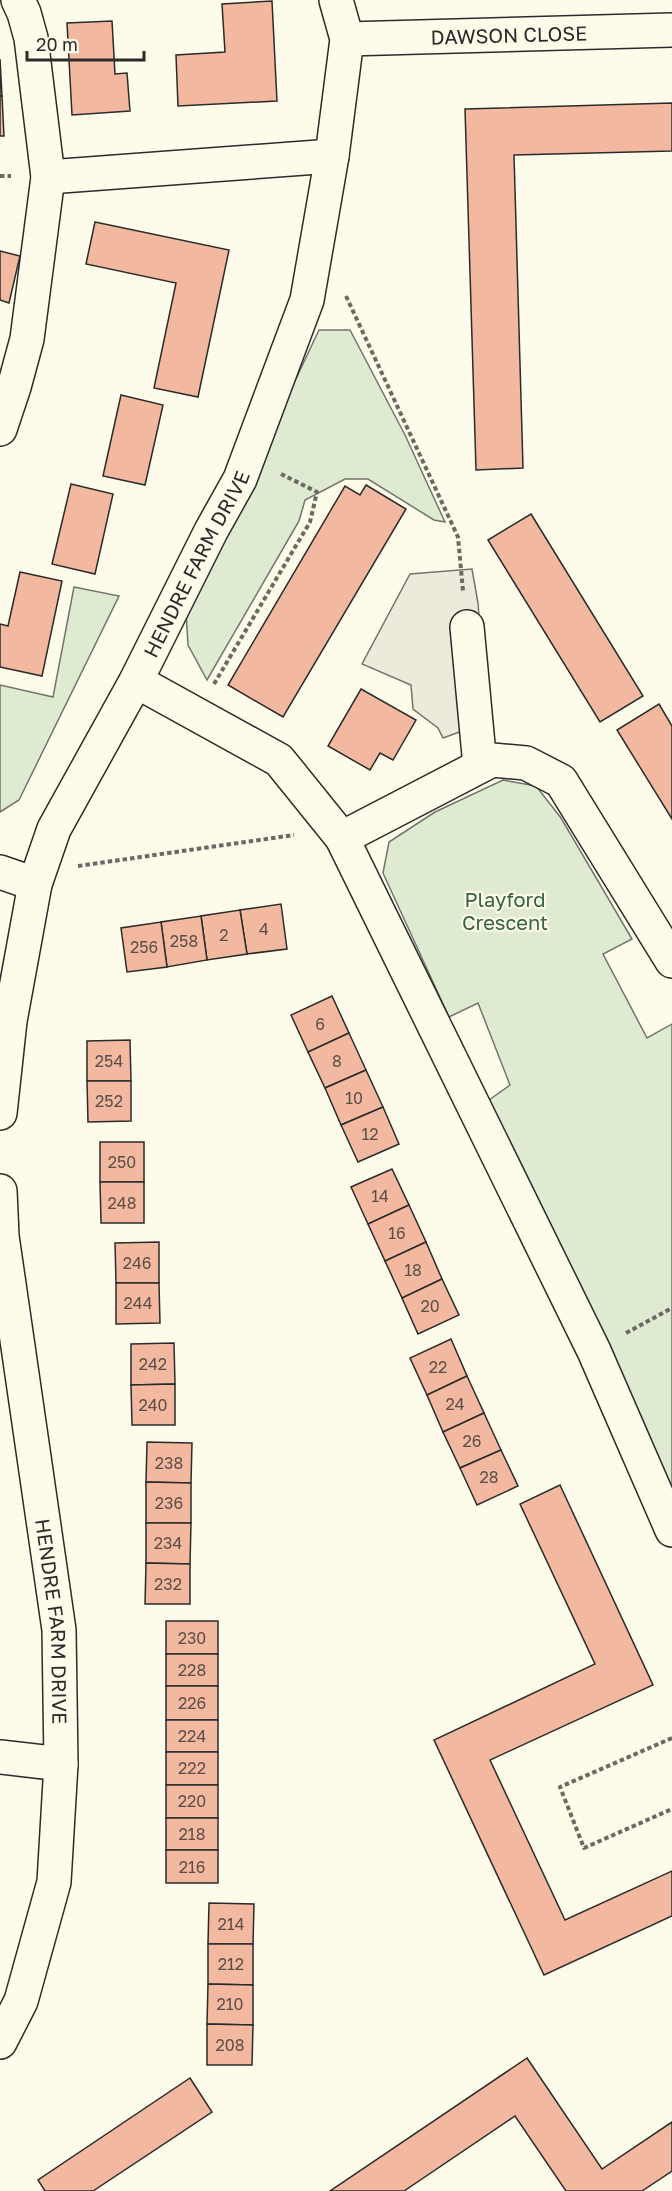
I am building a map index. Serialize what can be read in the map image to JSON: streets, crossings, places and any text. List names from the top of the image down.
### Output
{
  "streets": {
    "street": ["DAWSON CLOSE", "HENDRE FARM DRIVE"]
  },
  "crossings": [
    ["DAWSON CLOSE", "HENDRE FARM DRIVE"]
  ],
  "parks": ["Playford Crescent"],
  "house_numbers": [
    "4",
    "2",
    "258",
    "256",
    "6",
    "254",
    "8",
    "10",
    "252",
    "12",
    "250",
    "14",
    "248",
    "16",
    "246",
    "18",
    "244",
    "20",
    "242",
    "22",
    "24",
    "240",
    "26",
    "238",
    "28",
    "236",
    "234",
    "232",
    "230",
    "228",
    "226",
    "224",
    "222",
    "220",
    "218",
    "216",
    "214",
    "212",
    "210",
    "208"
  ],
  "scale_bar": "20 m"
}
